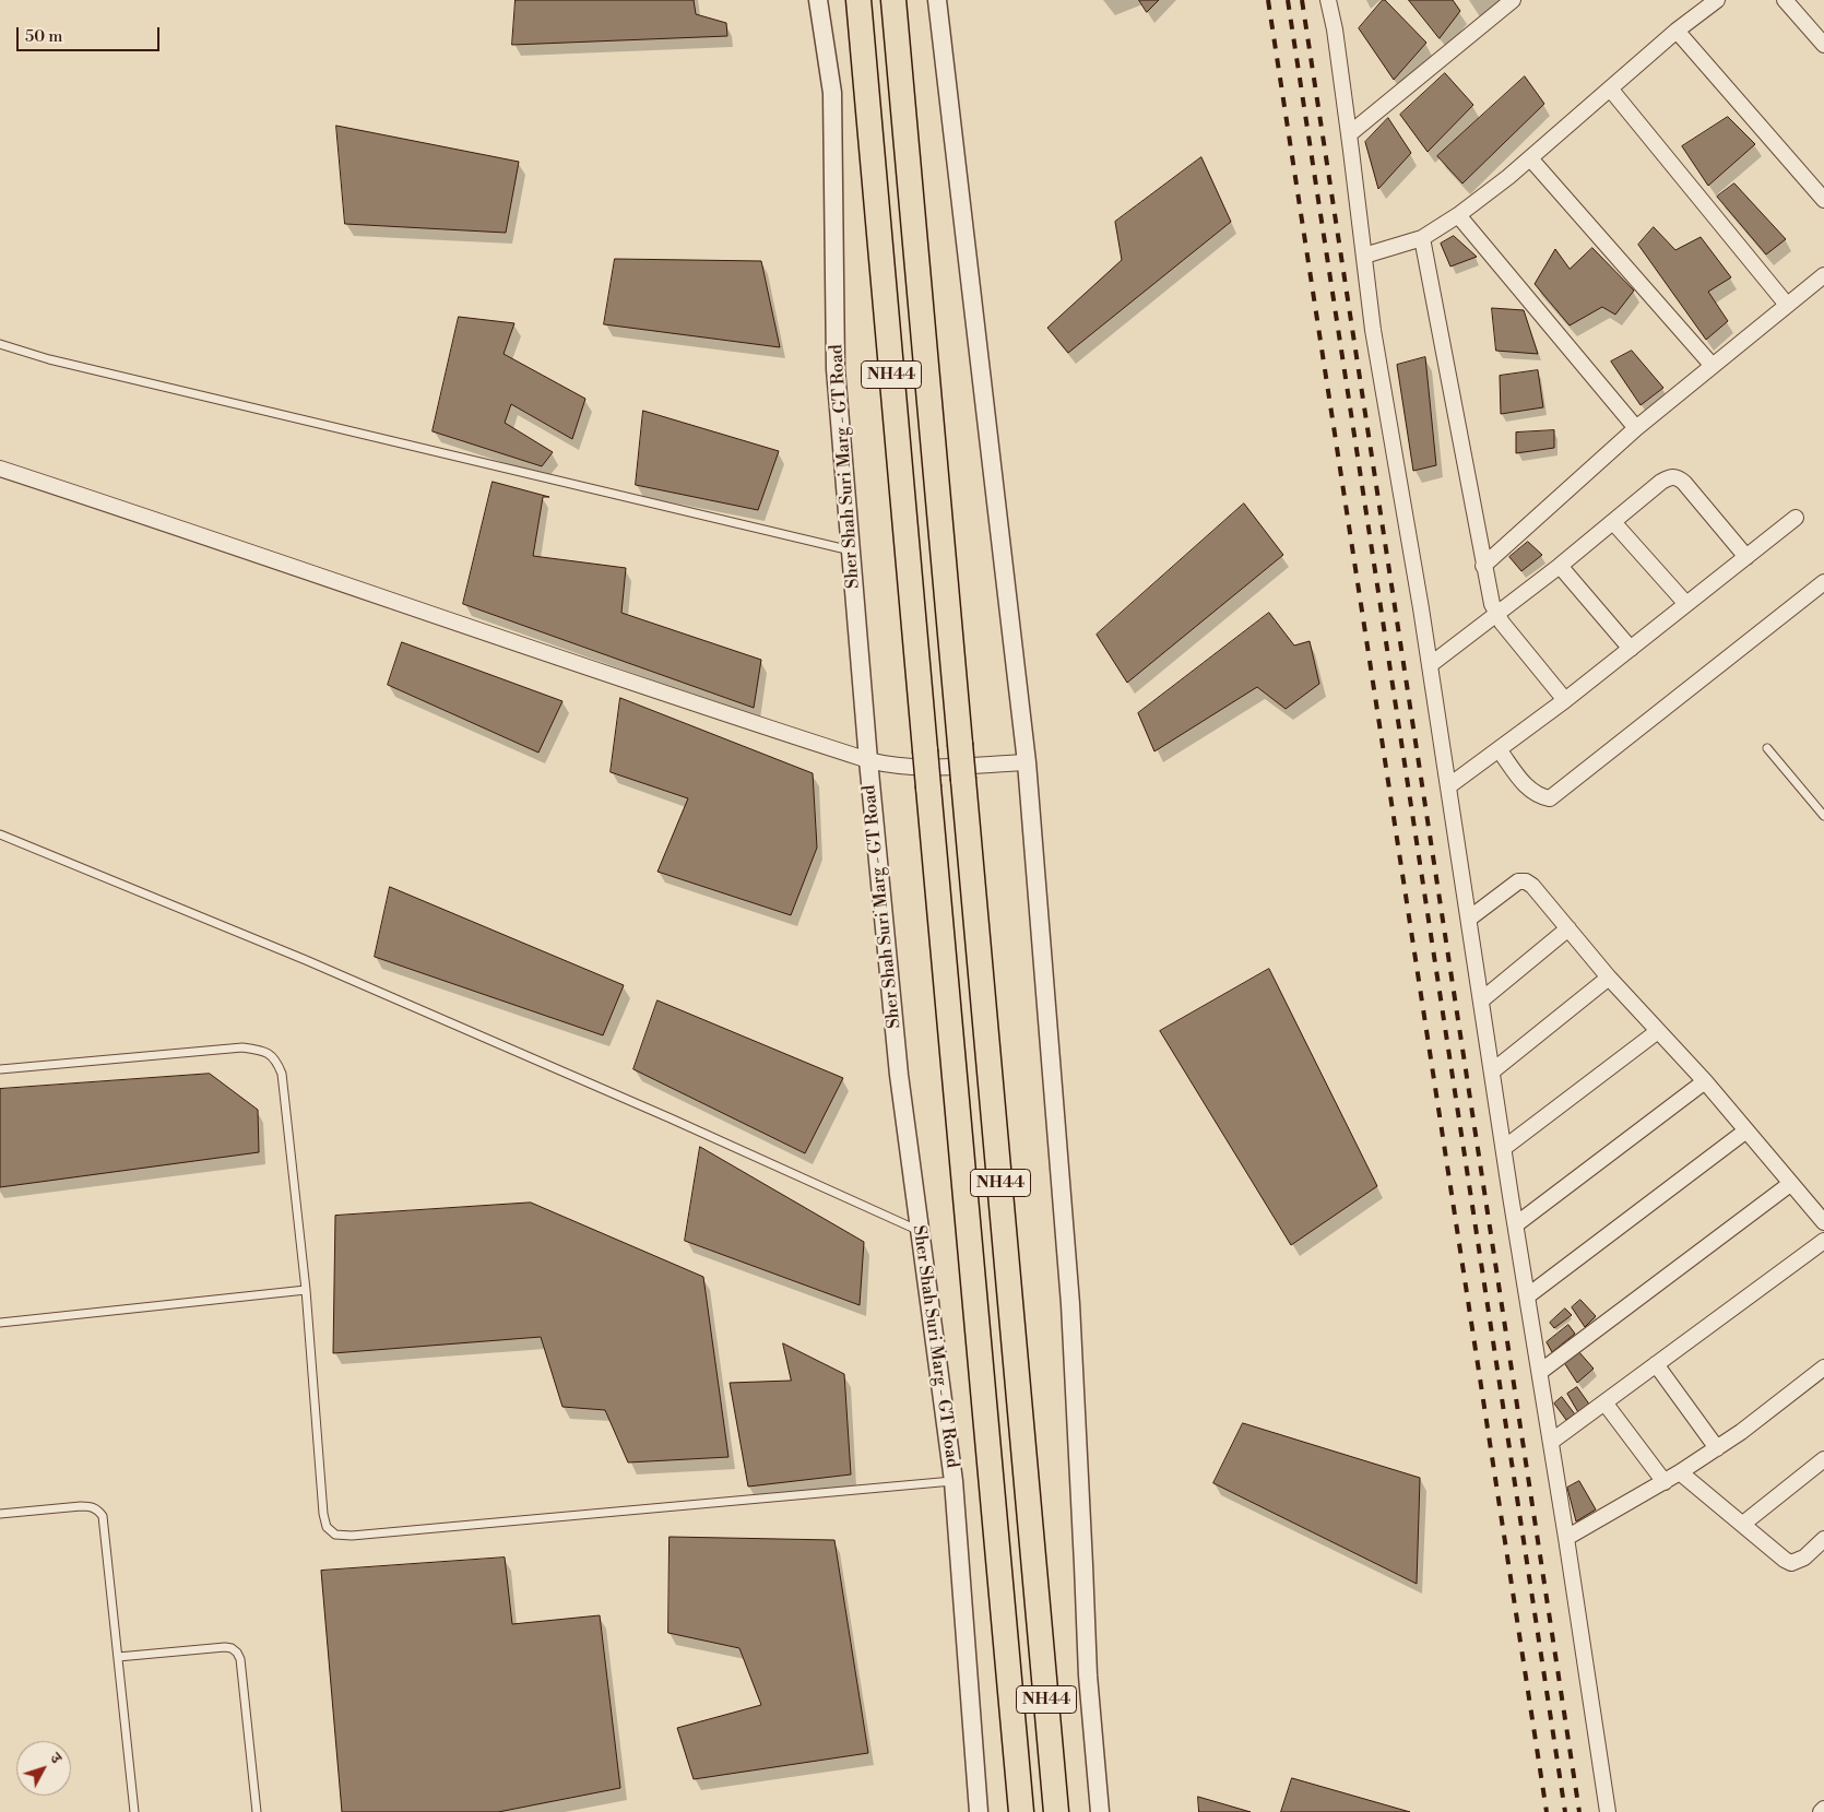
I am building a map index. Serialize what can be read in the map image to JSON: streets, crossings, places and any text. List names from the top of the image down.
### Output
{
  "streets": {
    "highway": ["NH44"],
    "street": ["Sher Shah Suri Marg - GT Road"]
  },
  "scale_bar": "50 m",
  "north": "top right"
}
